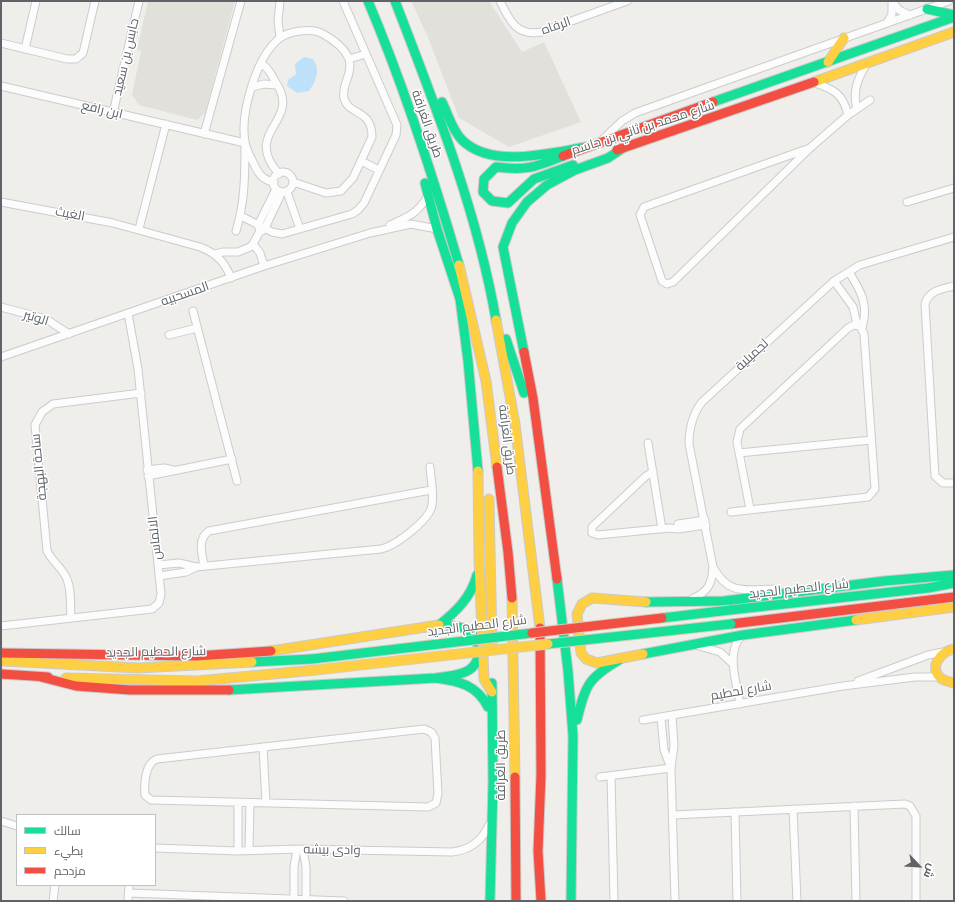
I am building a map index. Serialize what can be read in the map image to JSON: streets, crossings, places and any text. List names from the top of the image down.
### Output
{
  "streets": {
    "main road": ["طريق الغرافة", "شارع محمد بن ثاني بن جاسم", "شارع الحطيم الجديد"],
    "street": [
      "الرفاه",
      "حابس بن سعيد",
      "ابن رافع",
      "الغيث",
      "المسحبيه",
      "الوتير",
      "لجميلية",
      "ساحة البهجة",
      "الالماس",
      "شارع لحطيم",
      "وادى بيشه"
    ]
  },
  "crossings": [
    ["حابس بن سعيد", "ابن رافع"],
    ["الغيث", "المسحبيه"],
    ["المسحبيه", "الوتير"],
    ["المسحبيه", "الالماس"],
    ["ساحة البهجة", "الالماس"]
  ],
  "legend": ["سالك", "بطيء", "مزدحم"],
  "north": "bottom right"
}
